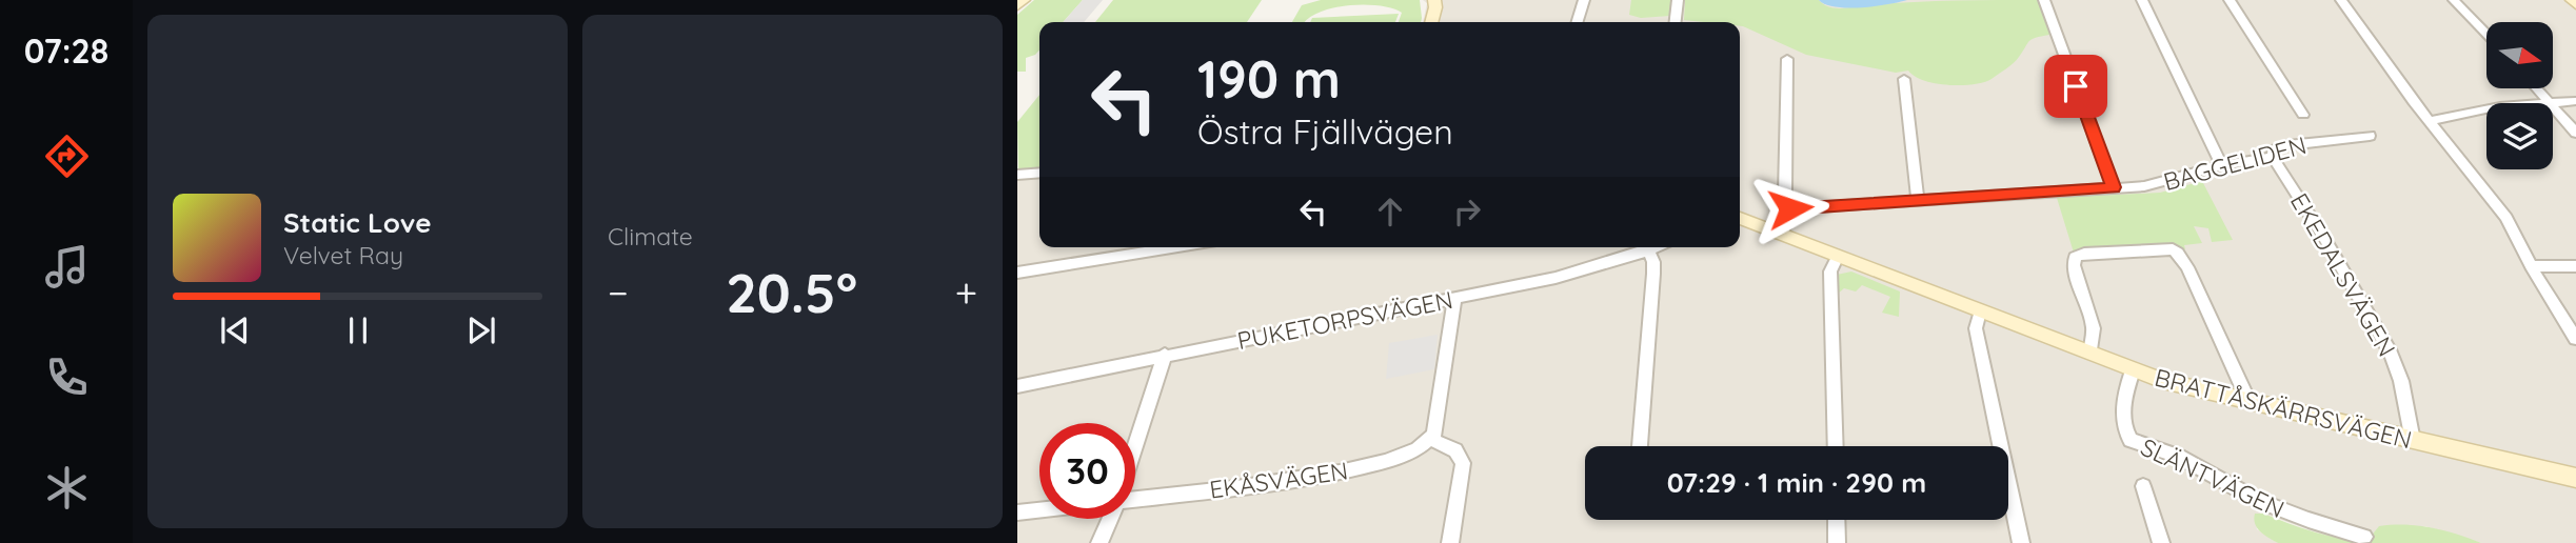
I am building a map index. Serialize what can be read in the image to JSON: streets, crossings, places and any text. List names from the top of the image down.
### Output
{
  "streets": {
    "street": [
      "BAGGELIDEN",
      "EKEDALSVÄGEN",
      "PUKETORPSVÄGEN",
      "BRATTÅSKÄRRSVÄGEN",
      "SLÄNTVÄGEN",
      "EKÅSVÄGEN"
    ]
  },
  "crossings": [
    ["BAGGELIDEN", "EKEDALSVÄGEN"],
    ["EKEDALSVÄGEN", "BRATTÅSKÄRRSVÄGEN"],
    ["BRATTÅSKÄRRSVÄGEN", "SLÄNTVÄGEN"]
  ],
  "north": "right",
  "page": {
    "tabs": "07:28",
    "tile": "Climate",
    "turn": ["190 m", "Östra Fjällvägen"],
    "song": ["Static Love", "Velvet Ray"],
    "heat": ["−", "20.5°", "+"],
    "limit": "30",
    "trip": "07:29 · 1 min · 290 m"
  }
}
